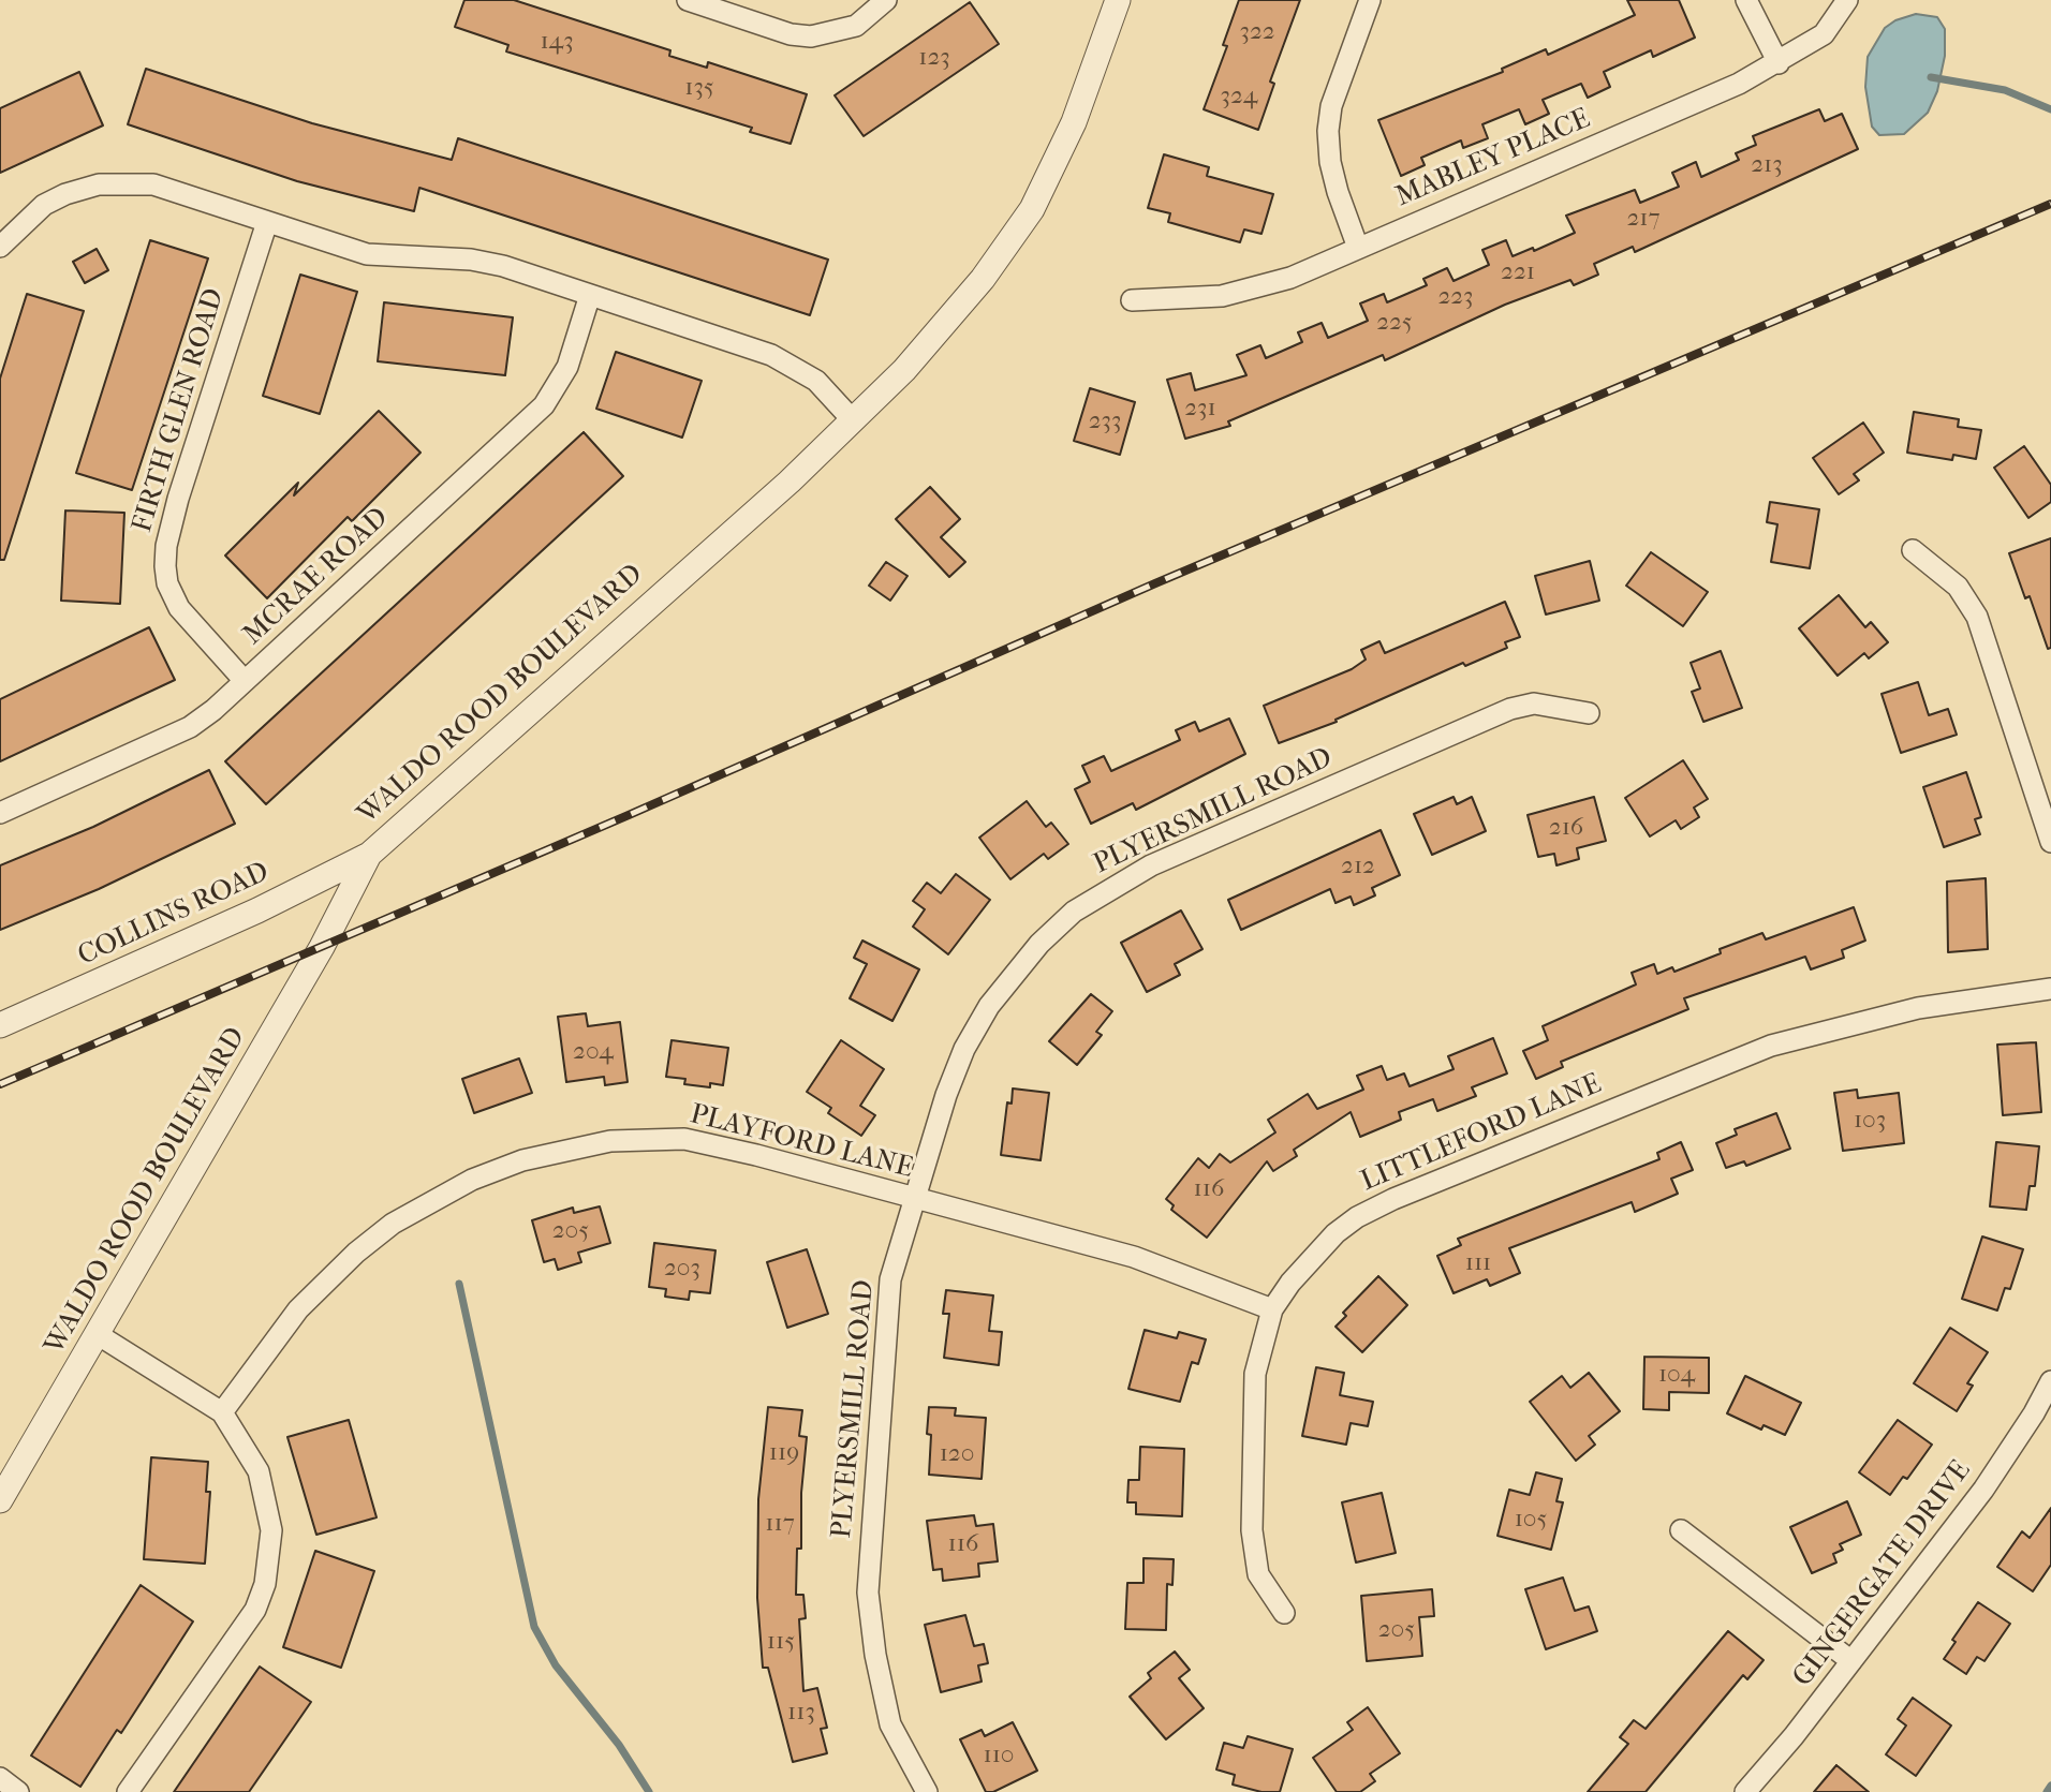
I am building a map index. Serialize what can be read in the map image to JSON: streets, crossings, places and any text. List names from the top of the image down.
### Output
{
  "streets": {
    "street": [
      "MABLEY PLACE",
      "FIRTH GLEN ROAD",
      "MCRAE ROAD",
      "WALDO ROOD BOULEVARD",
      "PLYERSMILL ROAD",
      "COLLINS ROAD",
      "LITTLEFORD LANE",
      "PLAYFORD LANE",
      "GINGERGATE DRIVE"
    ]
  },
  "crossings": [
    ["FIRTH GLEN ROAD", "MCRAE ROAD"],
    ["WALDO ROOD BOULEVARD", "COLLINS ROAD"],
    ["PLYERSMILL ROAD", "PLAYFORD LANE"],
    ["LITTLEFORD LANE", "PLAYFORD LANE"]
  ],
  "house_numbers": [
    "322",
    "143",
    "123",
    "135",
    "324",
    "213",
    "217",
    "221",
    "223",
    "225",
    "231",
    "233",
    "216",
    "212",
    "204",
    "103",
    "116",
    "205",
    "111",
    "203",
    "104",
    "119",
    "120",
    "105",
    "117",
    "116",
    "205",
    "115",
    "113",
    "110"
  ]
}
